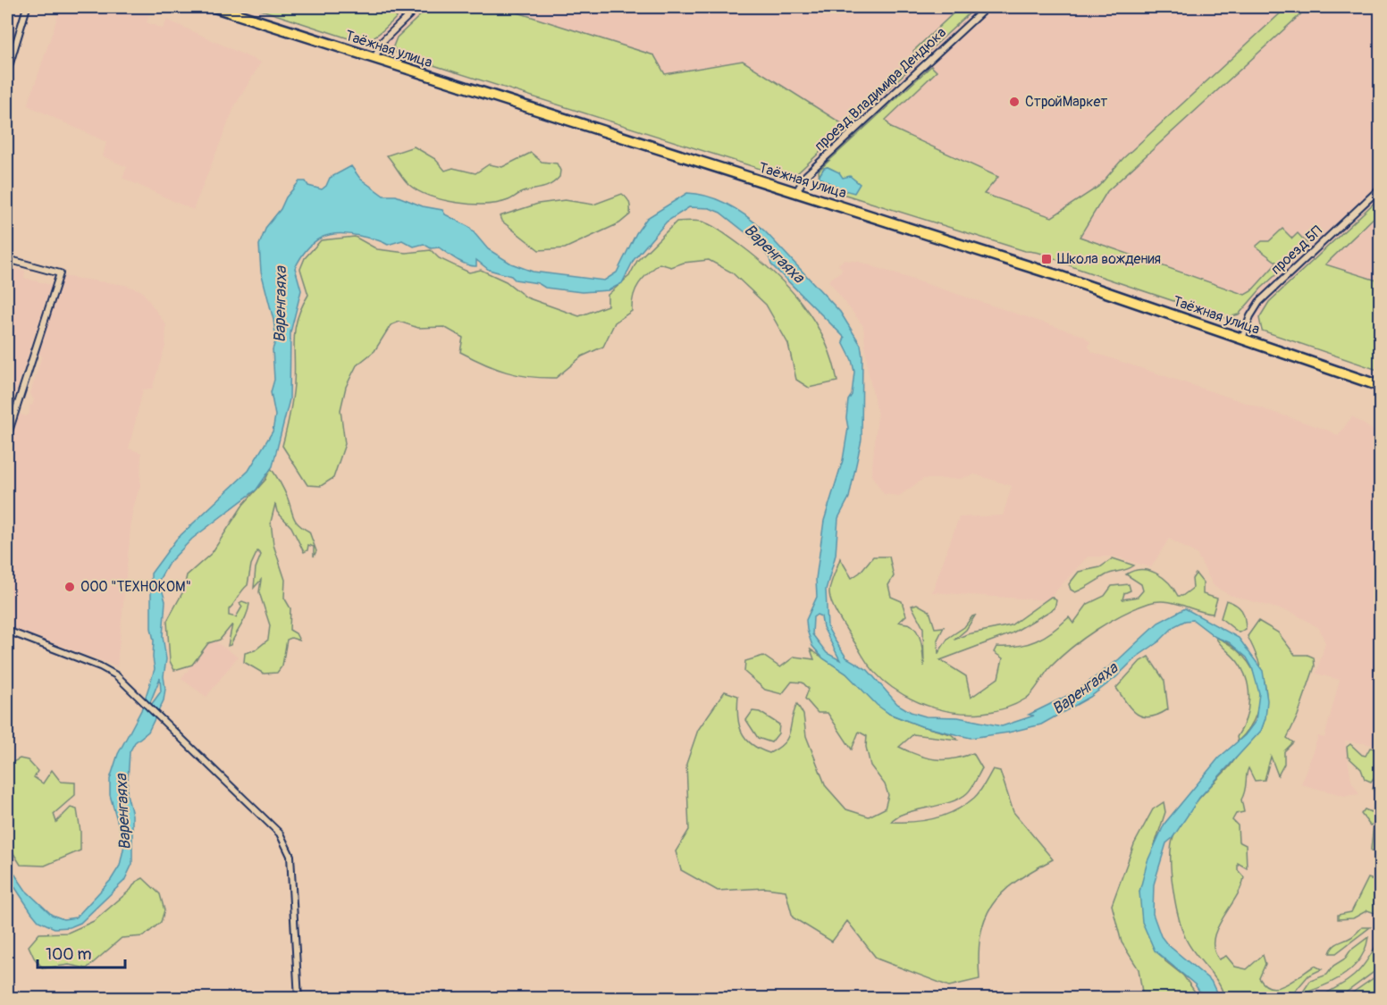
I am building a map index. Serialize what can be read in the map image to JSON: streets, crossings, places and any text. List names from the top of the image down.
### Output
{
  "streets": {
    "highway": ["Таёжная улица"],
    "street": ["проезд Владимира Дендюка", "проезд 5П"]
  },
  "crossings": [
    ["Таёжная улица", "проезд Владимира Дендюка"],
    ["Таёжная улица", "проезд 5П"]
  ],
  "water": ["Варенгаяха"],
  "places": {
    "other": ["СтройМаркет", "ООО \"ТЕХНОКОМ\""],
    "transit": ["Школа вождения"]
  },
  "scale_bar": "100 m"
}
